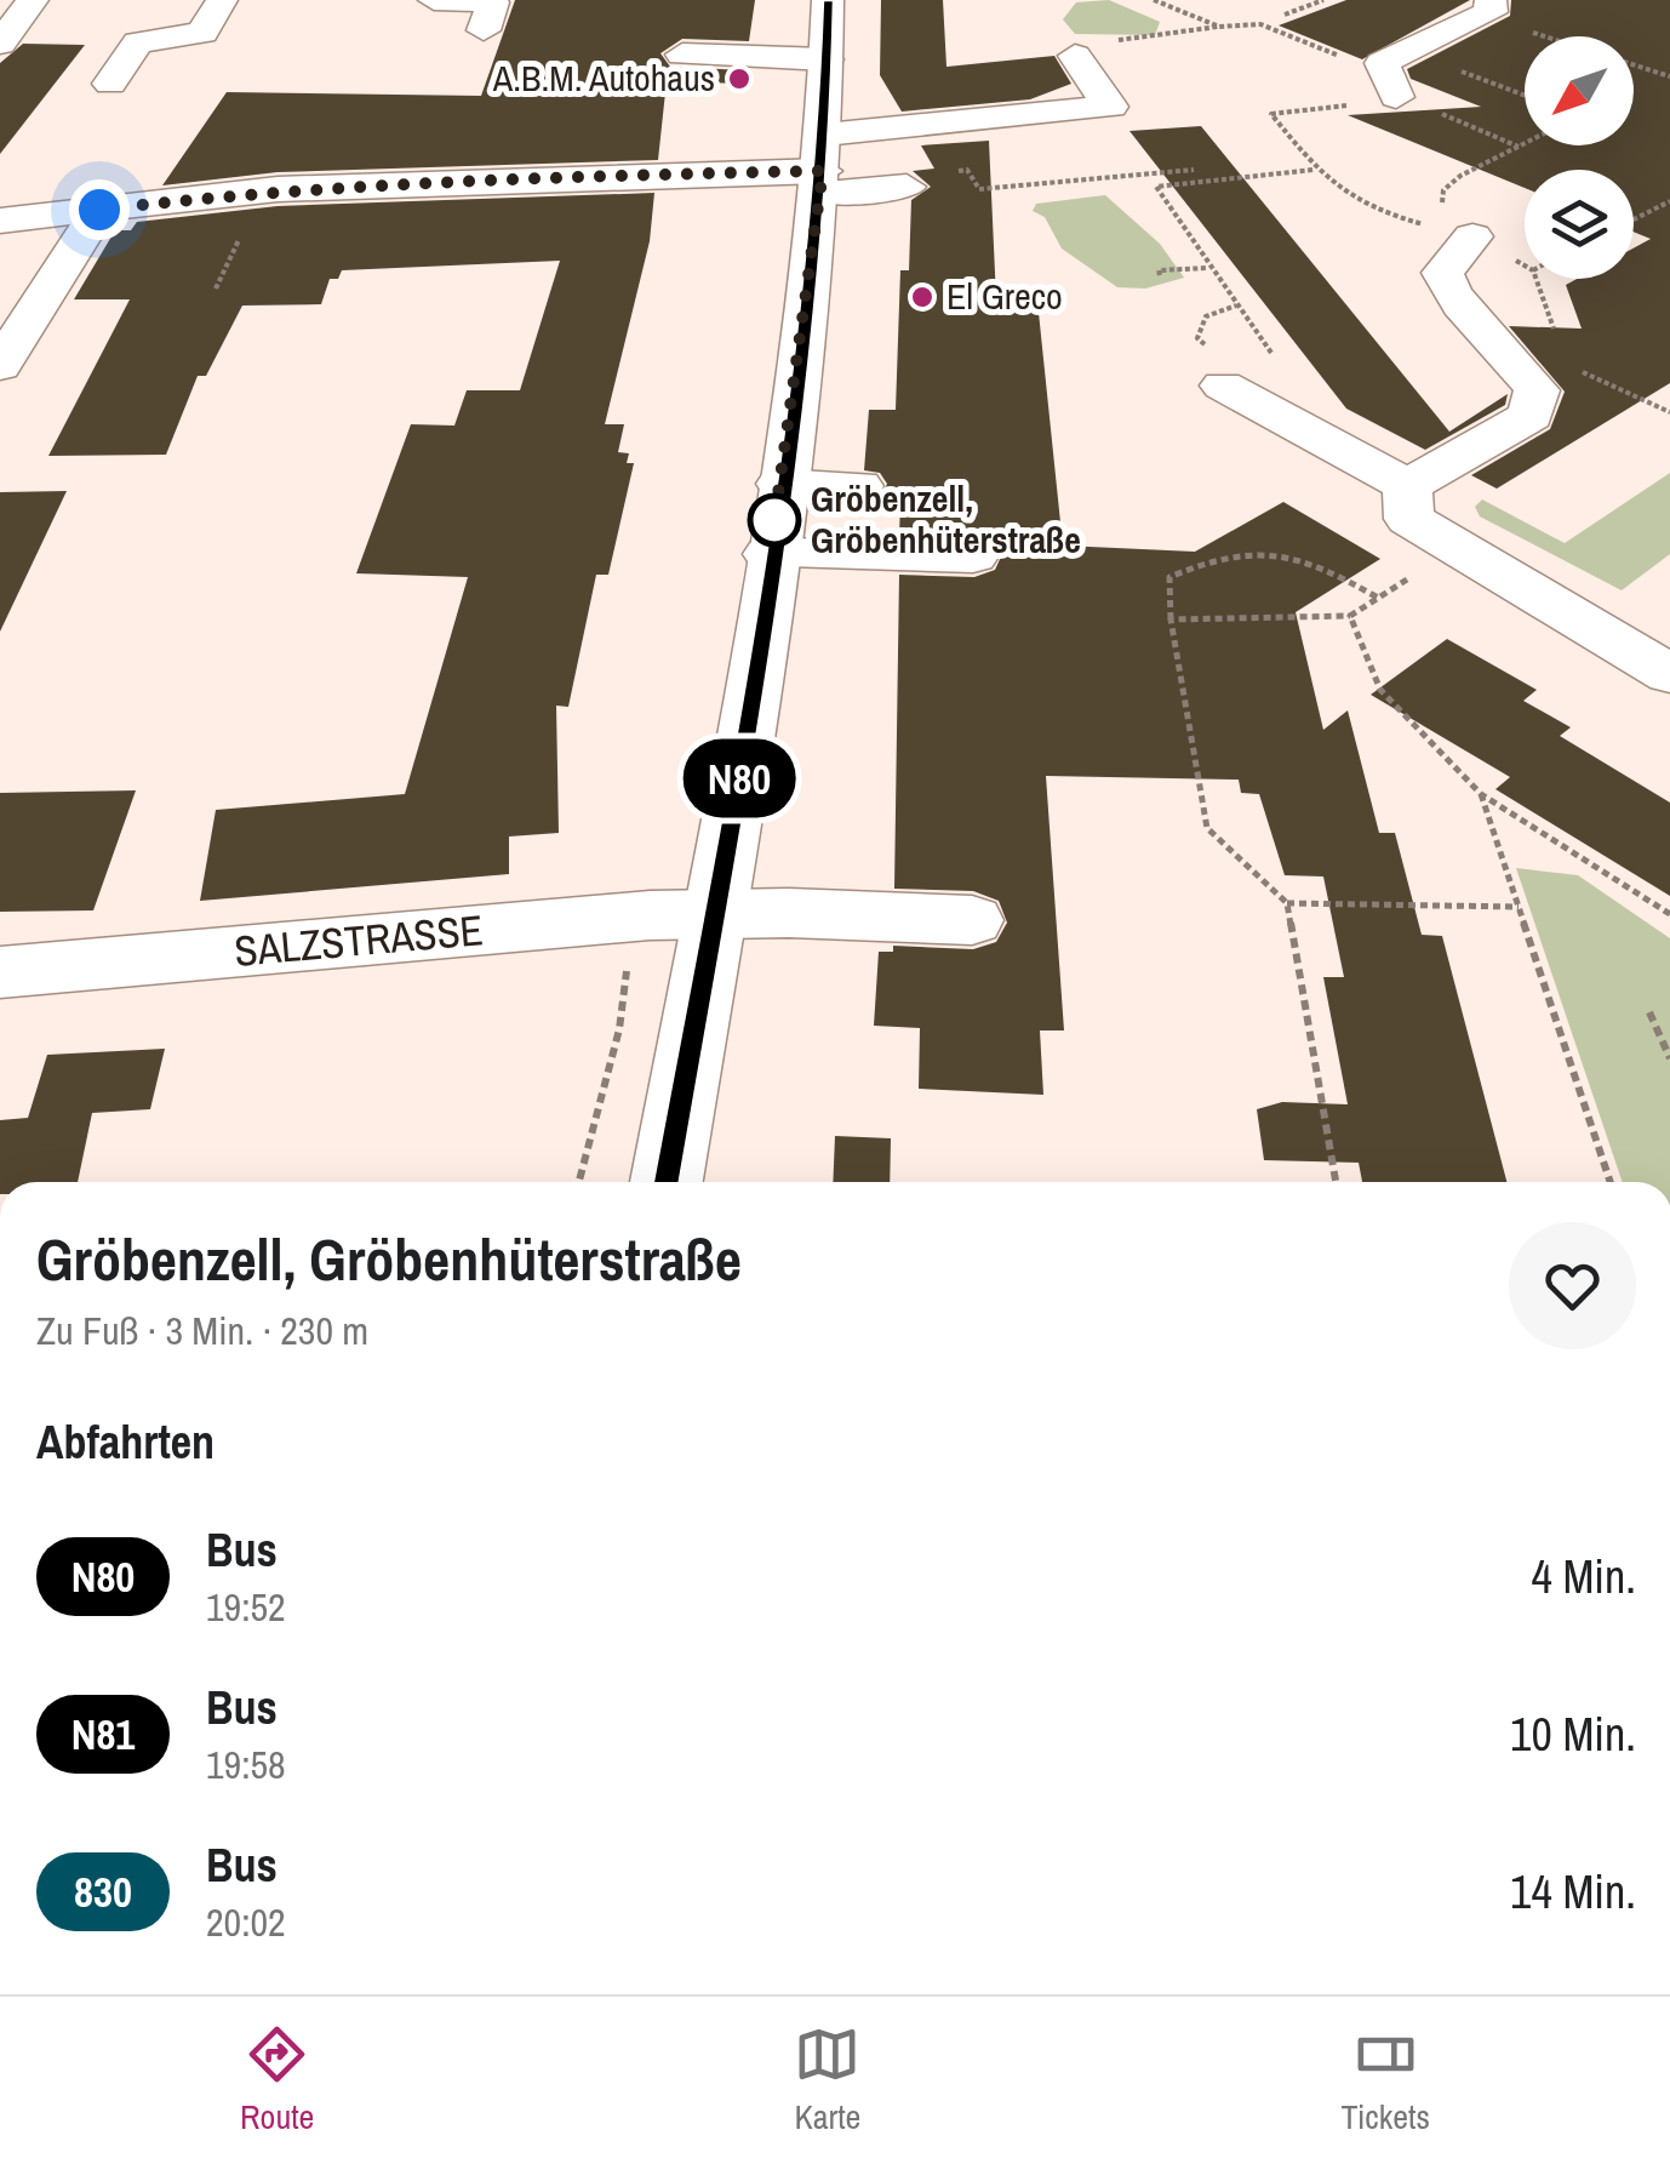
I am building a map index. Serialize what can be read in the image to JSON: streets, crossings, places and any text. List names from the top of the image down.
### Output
{
  "streets": {
    "street": ["SALZSTRASSE"]
  },
  "places": ["A.B.M. Autohaus", "El Greco", "Gröbenzell, Gröbenhüterstraße"],
  "lines": ["bus line N80"],
  "north": "bottom left",
  "page": {
    "on_map": "N80",
    "heading": [
      ["Gröbenzell, Gröbenhüterstraße", "Zu Fuß · 3 Min. · 230 m"],
      "Abfahrten"
    ],
    "list": [
      {
        "mark": "N80",
        "name": "Bus",
        "note": "19:52",
        "value": "4 Min."
      },
      {
        "mark": "N81",
        "name": "Bus",
        "note": "19:58",
        "value": "10 Min."
      },
      {
        "mark": "830",
        "name": "Bus",
        "note": "20:02",
        "value": "14 Min."
      }
    ],
    "tabs": ["Route", "Karte", "Tickets"]
  }
}
